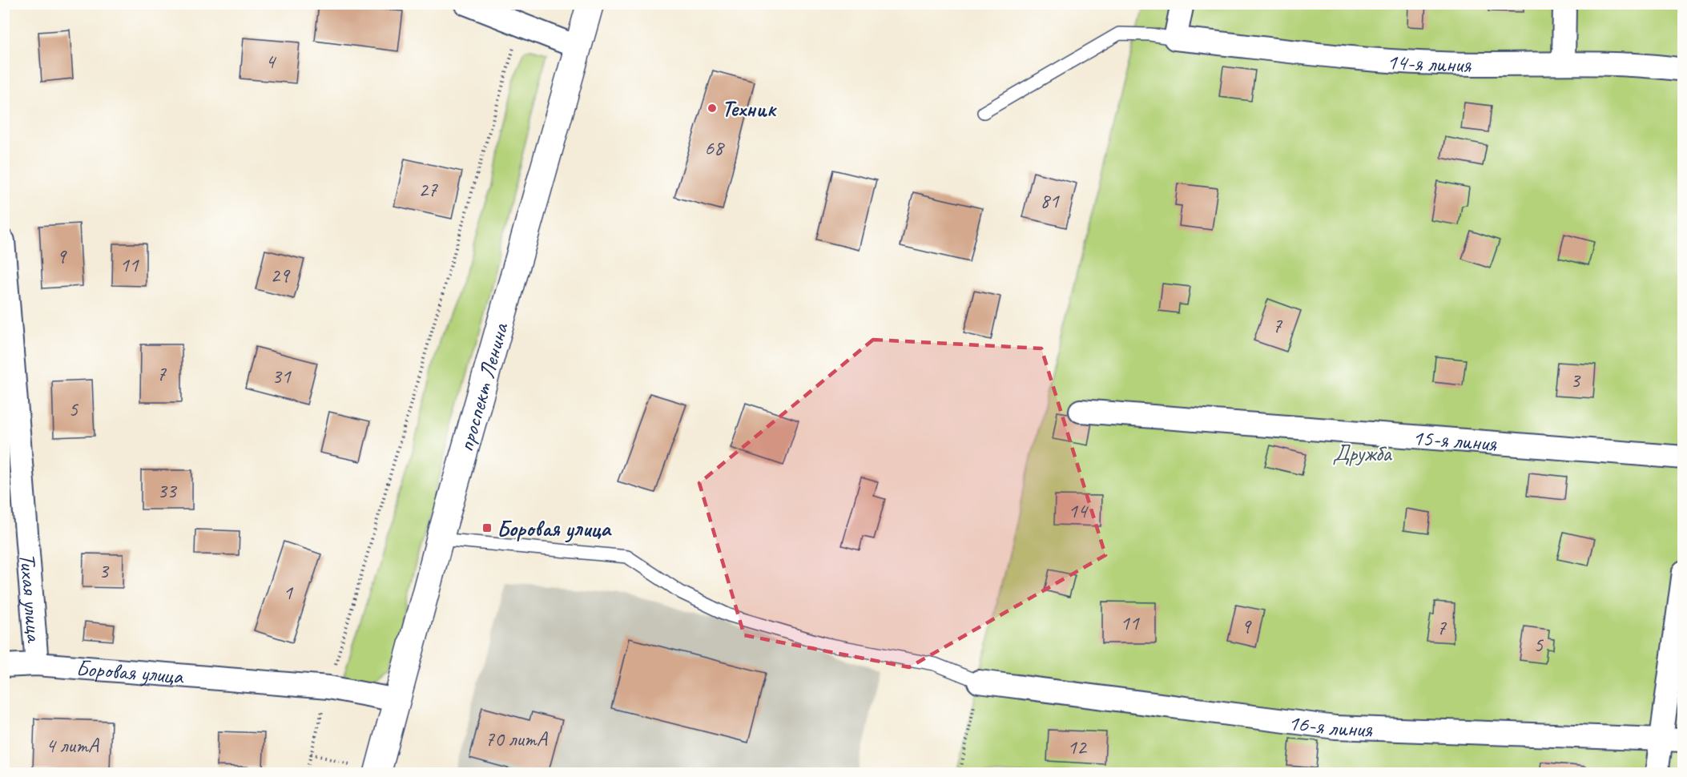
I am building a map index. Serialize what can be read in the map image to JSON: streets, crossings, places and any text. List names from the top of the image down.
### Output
{
  "streets": {
    "main road": ["проспект Ленина"],
    "street": [
      "14-я линия",
      "15-я линия",
      "Тихая улица",
      "Боровая улица",
      "16-я линия"
    ]
  },
  "crossings": [
    ["проспект Ленина", "Боровая улица"],
    ["Тихая улица", "Боровая улица"]
  ],
  "parks": ["Дружба"],
  "places": {
    "other": ["Техник"],
    "transit": ["Боровая улица"]
  },
  "house_numbers": [
    "4",
    "68",
    "27",
    "81",
    "9",
    "11",
    "29",
    "7",
    "7",
    "31",
    "3",
    "5",
    "33",
    "14",
    "3",
    "1",
    "11",
    "9",
    "7",
    "5",
    "70 литА",
    "4 литА",
    "12"
  ]
}
